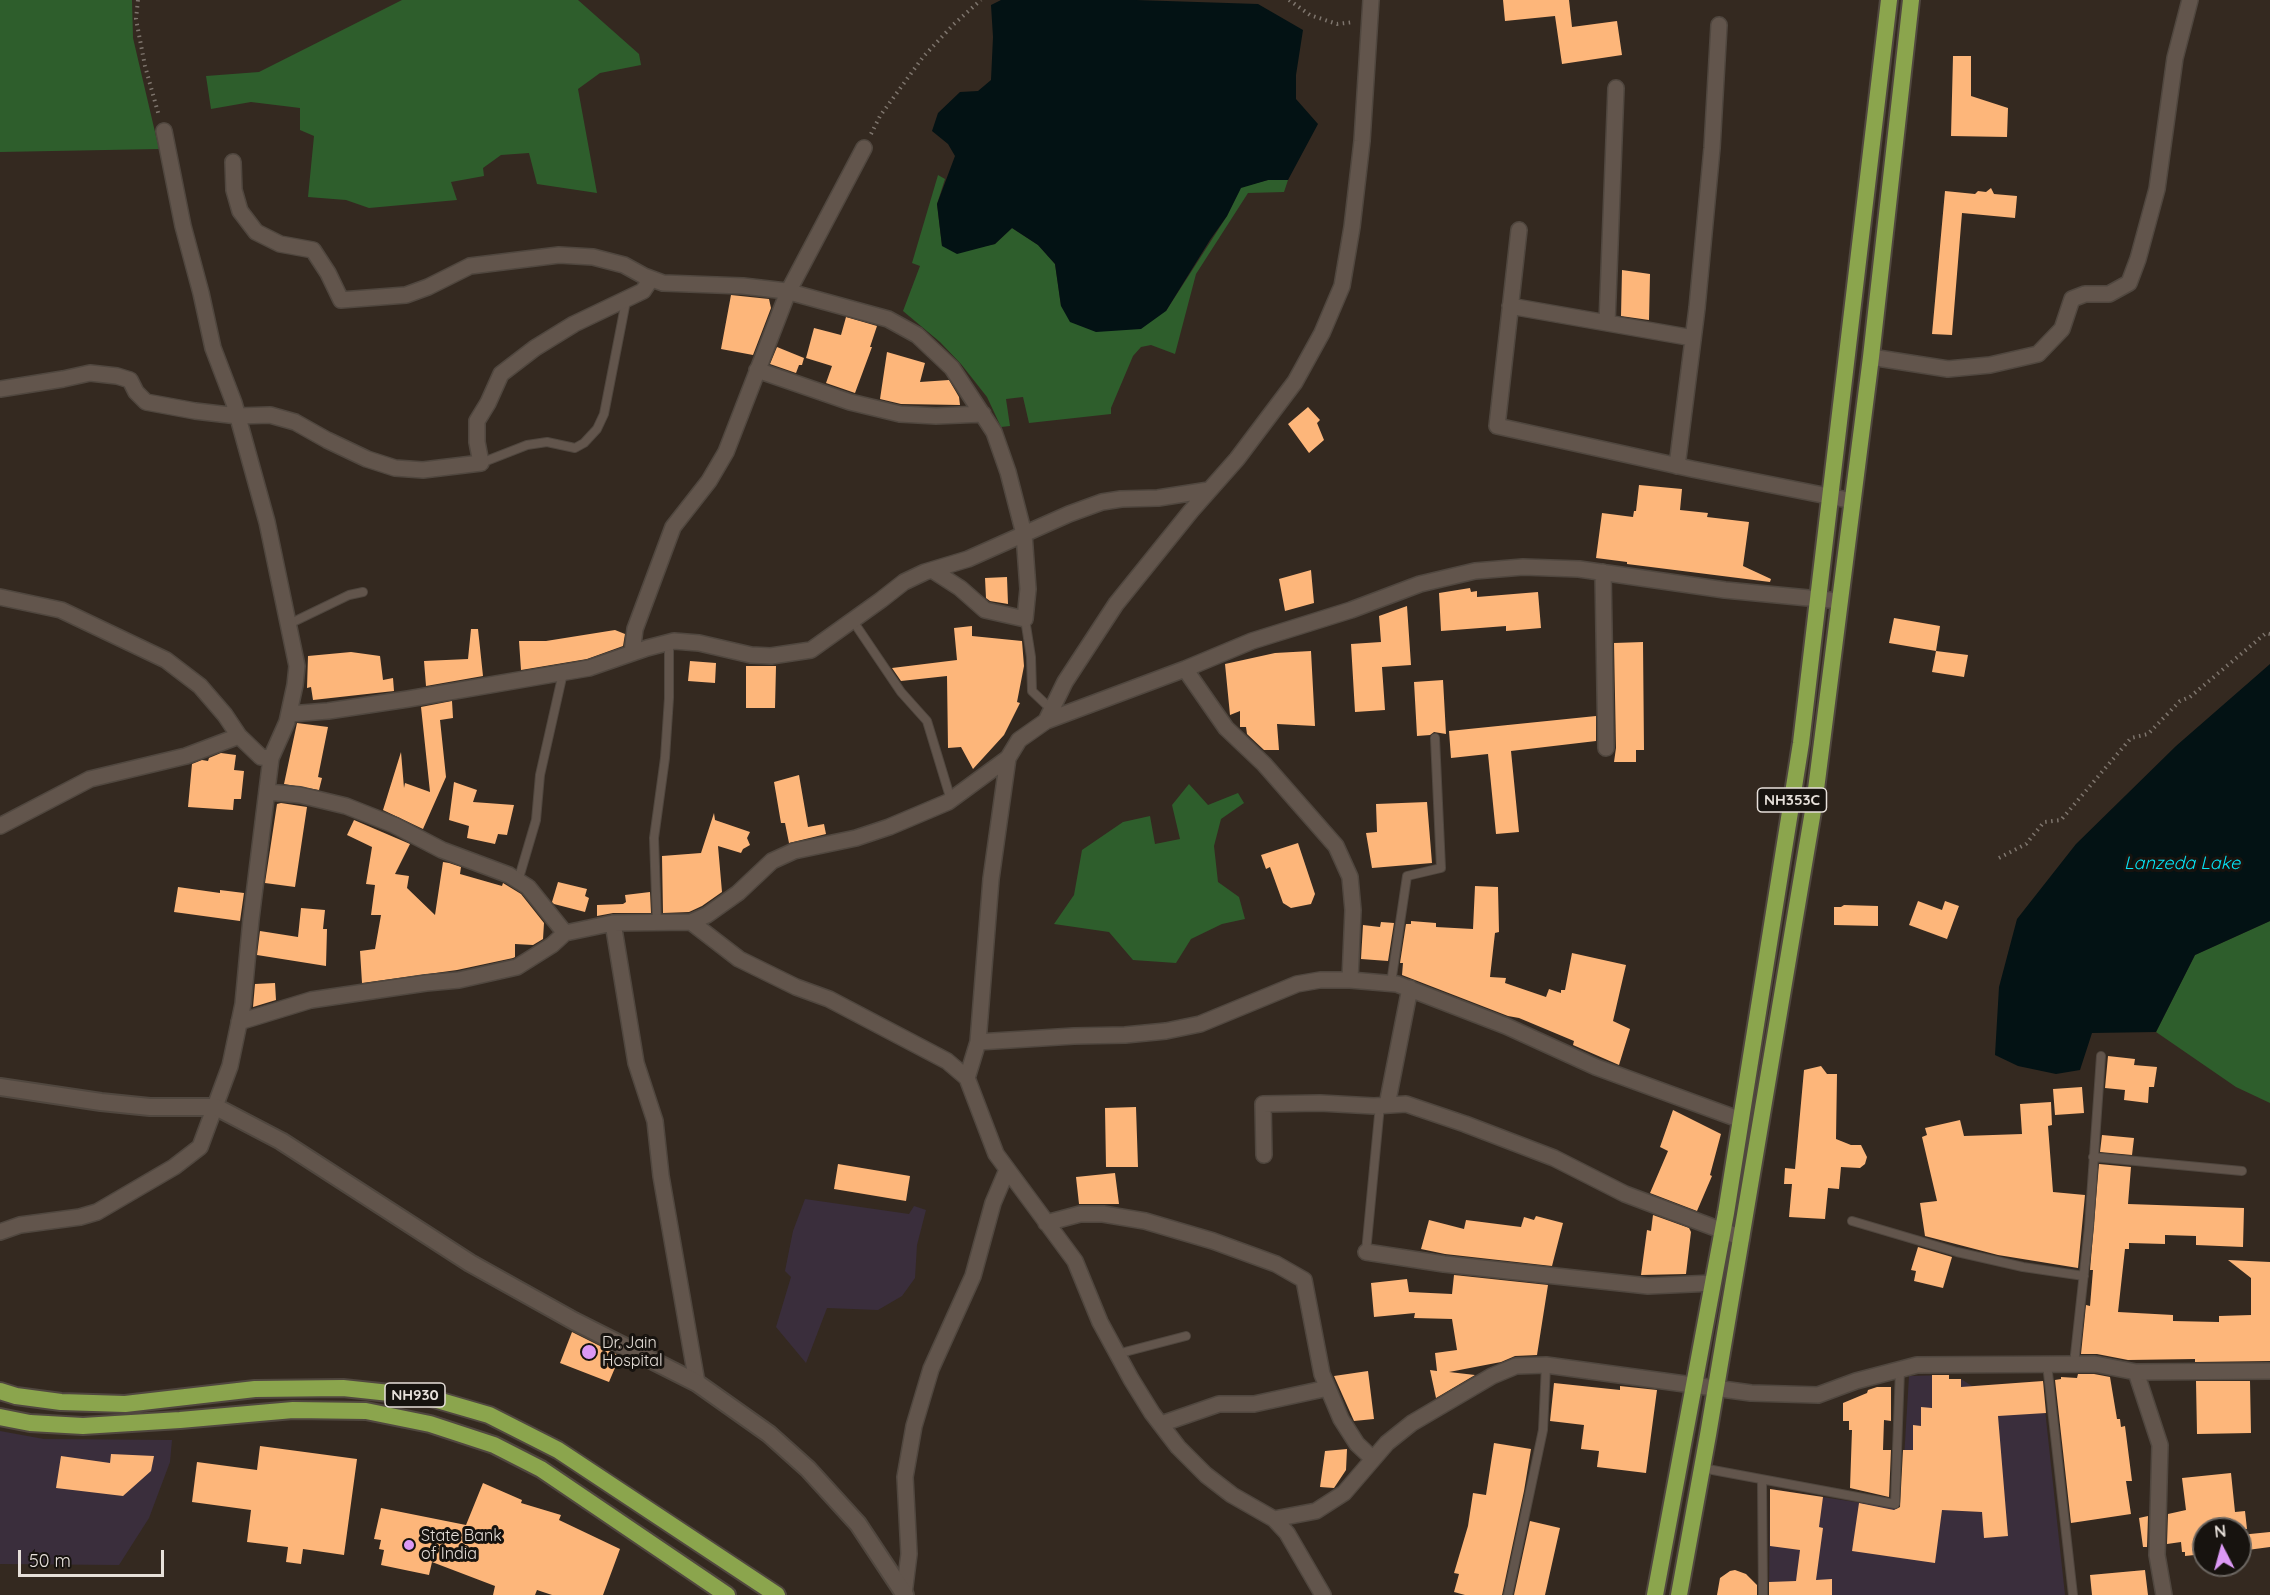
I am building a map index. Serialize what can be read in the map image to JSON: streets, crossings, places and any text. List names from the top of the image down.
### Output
{
  "streets": {
    "highway": ["NH353C", "NH930"]
  },
  "water": ["Lanzeda Lake"],
  "places": ["Dr. Jain Hospital", "State Bank of India"],
  "scale_bar": "50 m",
  "north": "top"
}
